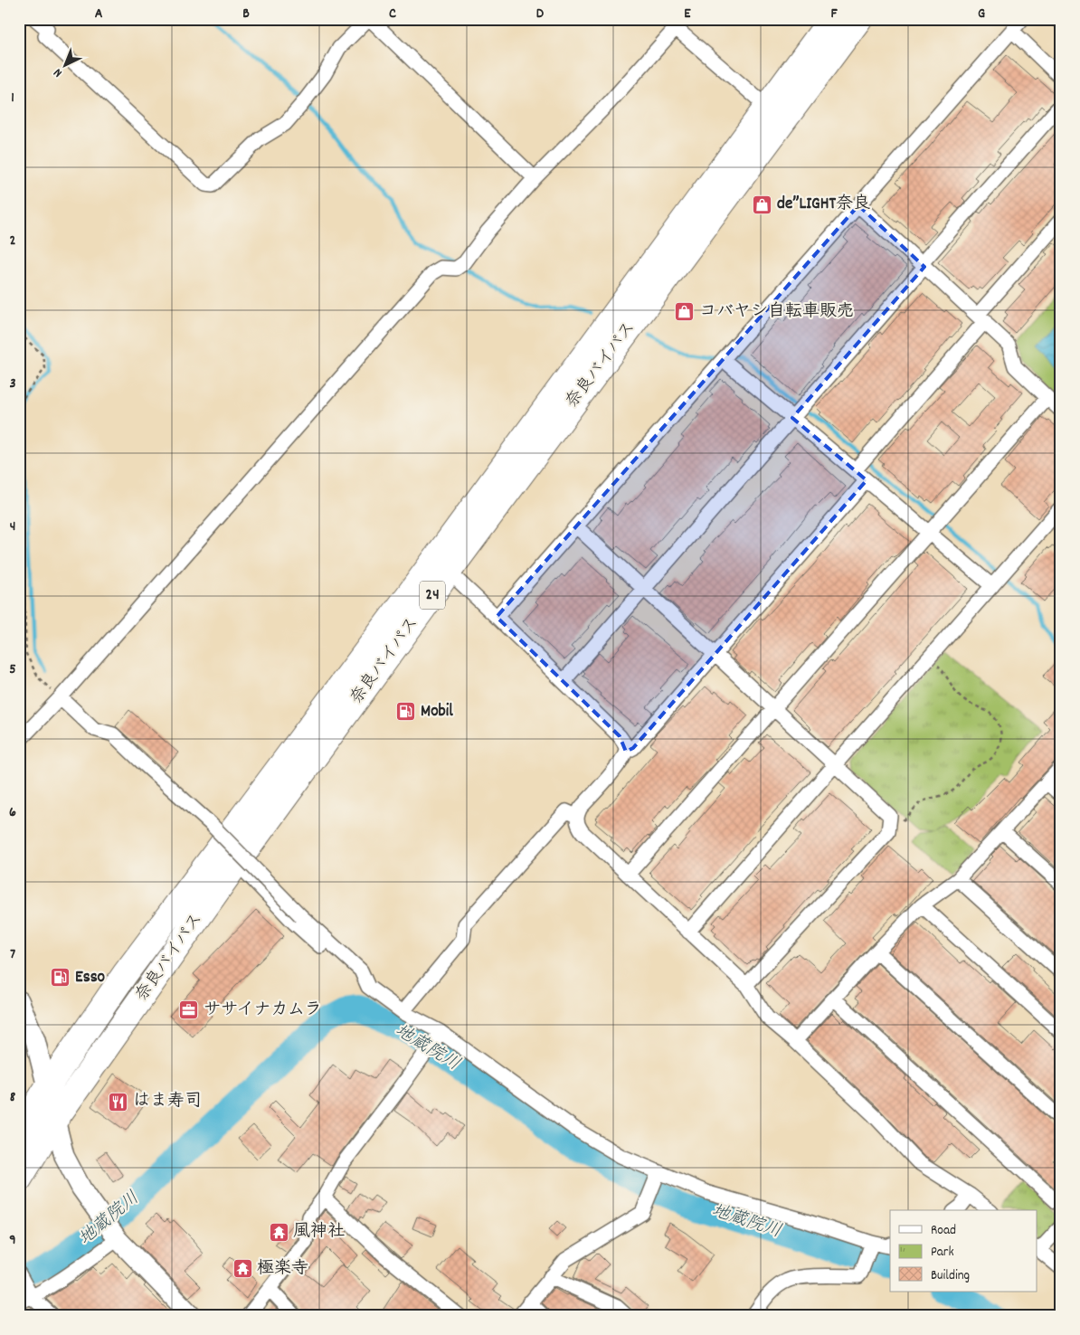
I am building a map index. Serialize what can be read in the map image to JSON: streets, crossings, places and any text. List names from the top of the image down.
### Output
{
  "streets": {
    "highway": ["奈良バイパス", "24"]
  },
  "water": ["地蔵院川"],
  "places": {
    "shop": ["de”LIGHT奈良", "コバヤシ自転車販売"],
    "fuel station": ["Mobil", "Esso"],
    "office": ["ササイナカムラ"],
    "restaurant": ["はま寿司"],
    "temple": ["風神社", "極楽寺"]
  },
  "legend": ["Road", "Park", "Building"],
  "north": "bottom left",
  "grid": {
    "columns": [
      "A",
      "B",
      "C",
      "D",
      "E",
      "F",
      "G"
    ],
    "rows": [
      "1",
      "2",
      "3",
      "4",
      "5",
      "6",
      "7",
      "8",
      "9"
    ]
  }
}
